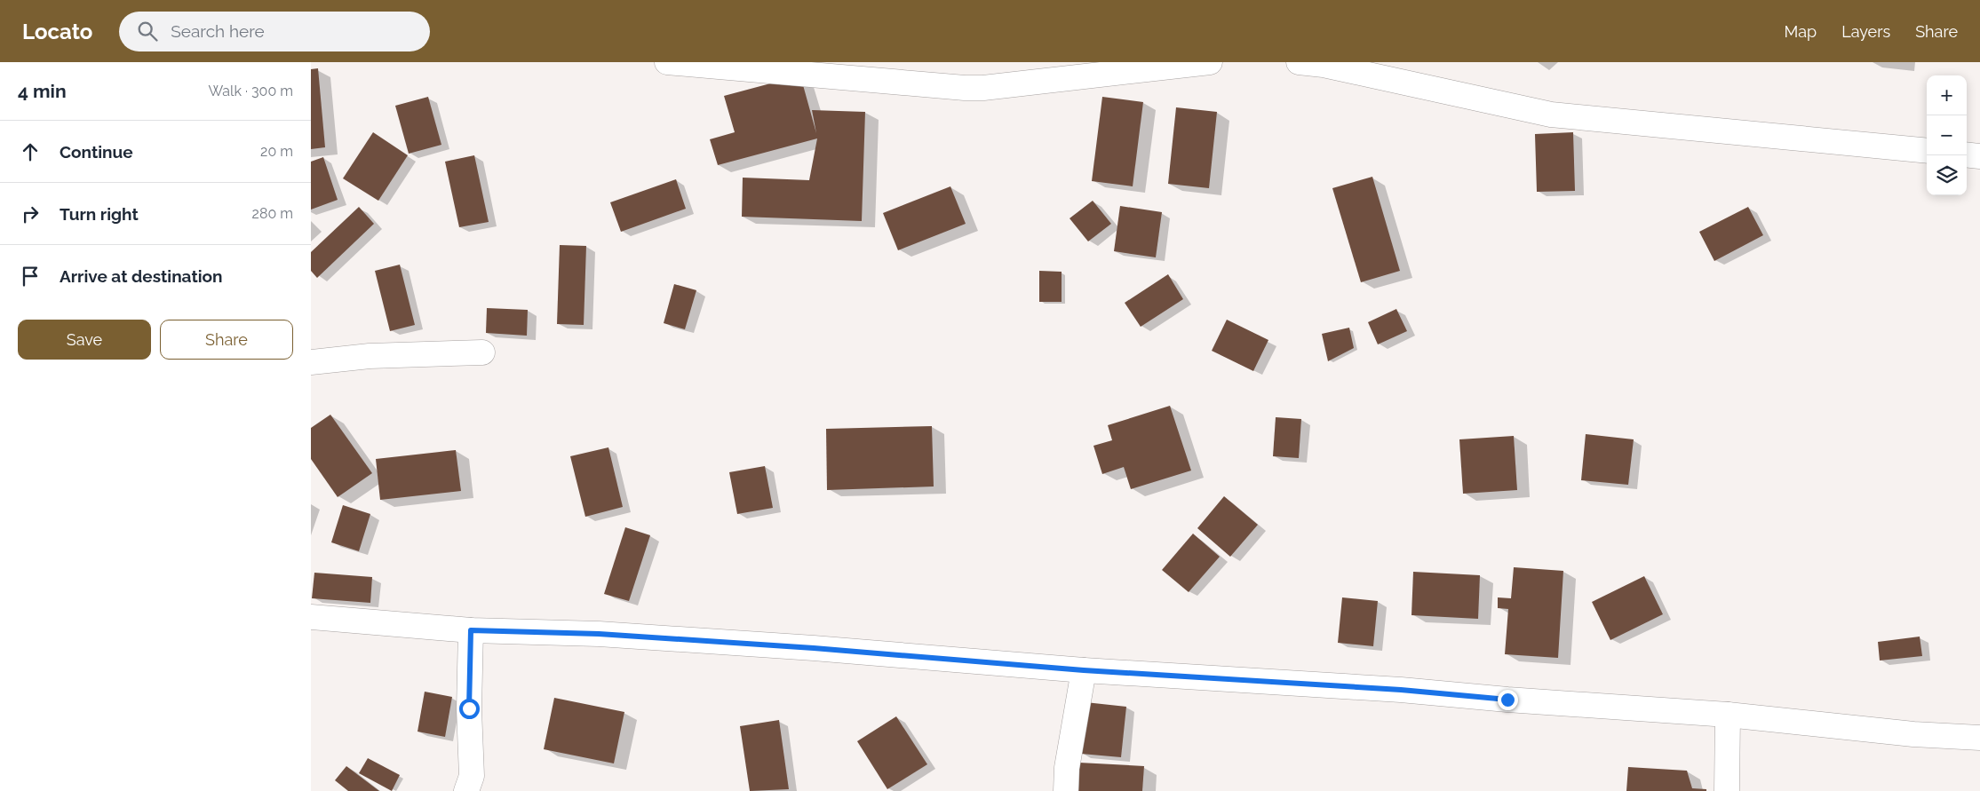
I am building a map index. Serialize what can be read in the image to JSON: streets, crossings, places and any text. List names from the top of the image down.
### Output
{
  "page": {
    "header": "Locato",
    "search": "Search here",
    "nav": ["Map", "Layers", "Share"],
    "heading": ["4 min", "Walk · 300 m"],
    "map_buttons": ["+", "−"],
    "list": [
      ["Continue", "20 m"],
      ["Turn right", "280 m"],
      "Arrive at destination"
    ],
    "buttons": ["Save", "Share"]
  }
}
